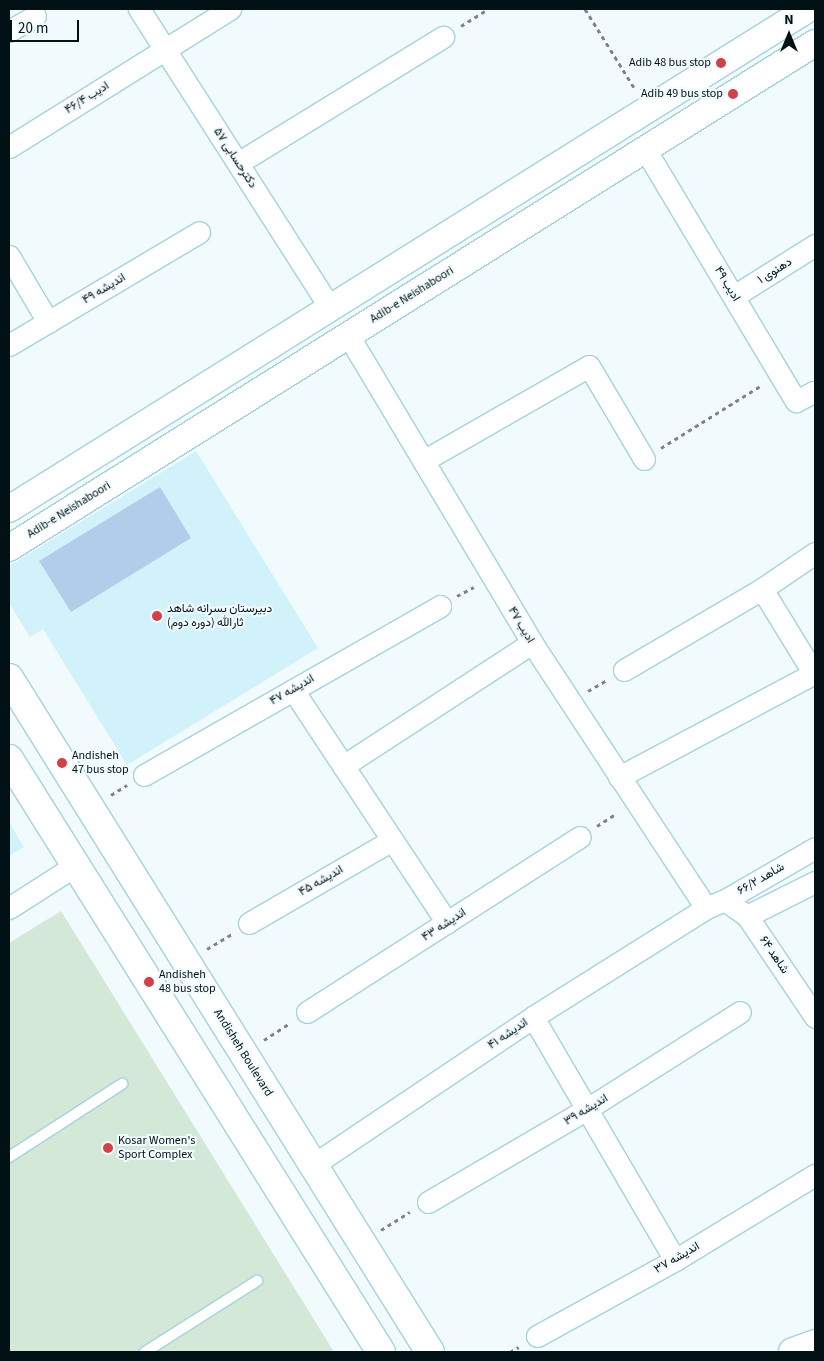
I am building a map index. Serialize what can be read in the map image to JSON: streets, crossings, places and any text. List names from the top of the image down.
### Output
{
  "streets": {
    "main road": ["Andisheh Boulevard"],
    "street": [
      "ادیب ۴۶/۴",
      "دکترحسابی ۵۷",
      "دهنوی ۱",
      "ادیب ۴۹",
      "اندیشه ۴۹",
      "Adib-e Neishaboori",
      "ادیب ۴۷",
      "اندیشه ۴۷",
      "شاهد ۶۶/۲",
      "اندیشه ۴۵",
      "اندیشه ۴۳",
      "شاهد ۶۴",
      "اندیشه ۴۱",
      "اندیشه ۳۹",
      "اندیشه ۳۷"
    ]
  },
  "crossings": [
    ["ادیب ۴۶/۴", "دکترحسابی ۵۷"],
    ["دهنوی ۱", "ادیب ۴۹"],
    ["ادیب ۴۹", "Adib-e Neishaboori"],
    ["Adib-e Neishaboori", "ادیب ۴۷"],
    ["ادیب ۴۷", "شاهد ۶۶/۲"],
    ["ادیب ۴۷", "اندیشه ۴۱"],
    ["شاهد ۶۶/۲", "شاهد ۶۴"],
    ["شاهد ۶۶/۲", "اندیشه ۴۱"],
    ["اندیشه ۴۱", "Andisheh Boulevard"]
  ],
  "places": [
    "Adib 48 bus stop",
    "Adib 49 bus stop",
    "دبیرستان پسرانه شاهد ثارالله (دوره دوم)",
    "Andisheh 47 bus stop",
    "Andisheh 48 bus stop",
    "Kosar Women's Sport Complex"
  ],
  "scale_bar": "20 m",
  "north": "top"
}
